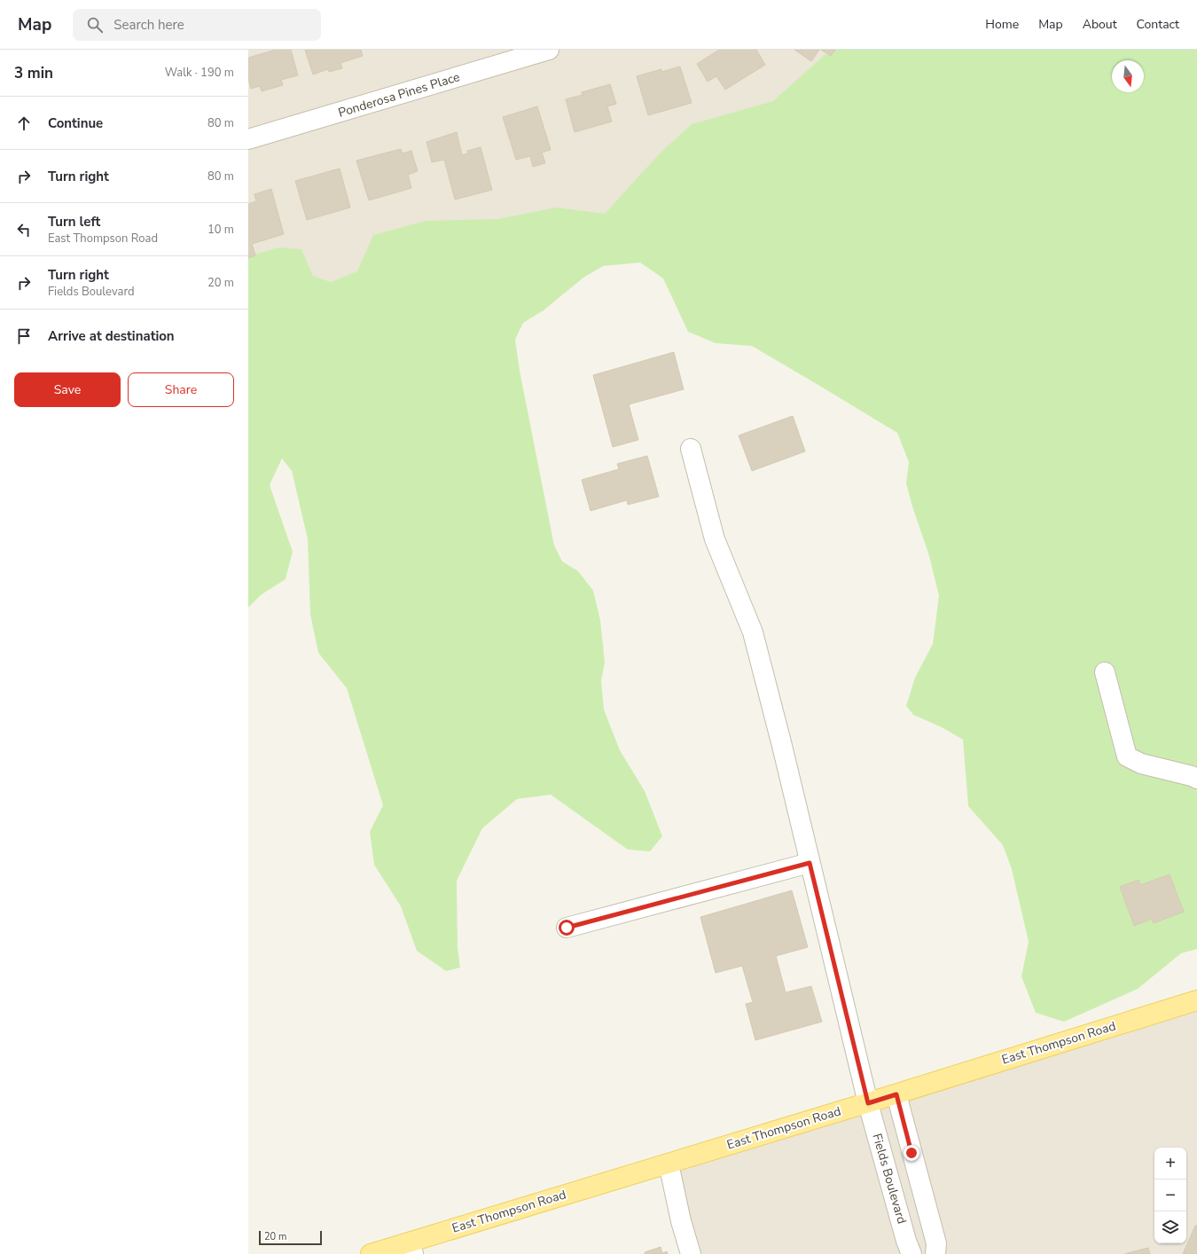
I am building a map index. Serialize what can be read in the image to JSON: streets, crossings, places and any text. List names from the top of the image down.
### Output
{
  "streets": {
    "main road": ["East Thompson Road"],
    "street": ["Ponderosa Pines Place", "Fields Boulevard"]
  },
  "crossings": [
    ["East Thompson Road", "Fields Boulevard"]
  ],
  "scale_bar": "20 m",
  "north": "bottom",
  "page": {
    "header": "Map",
    "search": "Search here",
    "nav": [
      "Home",
      "Map",
      "About",
      "Contact"
    ],
    "heading": ["3 min", "Walk · 190 m"],
    "list": [
      ["Continue", "80 m"],
      ["Turn right", "80 m"],
      ["Turn left", "East Thompson Road", "10 m"],
      ["Turn right", "Fields Boulevard", "20 m"],
      "Arrive at destination"
    ],
    "buttons": ["Save", "Share"],
    "map_buttons": ["+", "−"],
    "scale": "20 m"
  }
}
